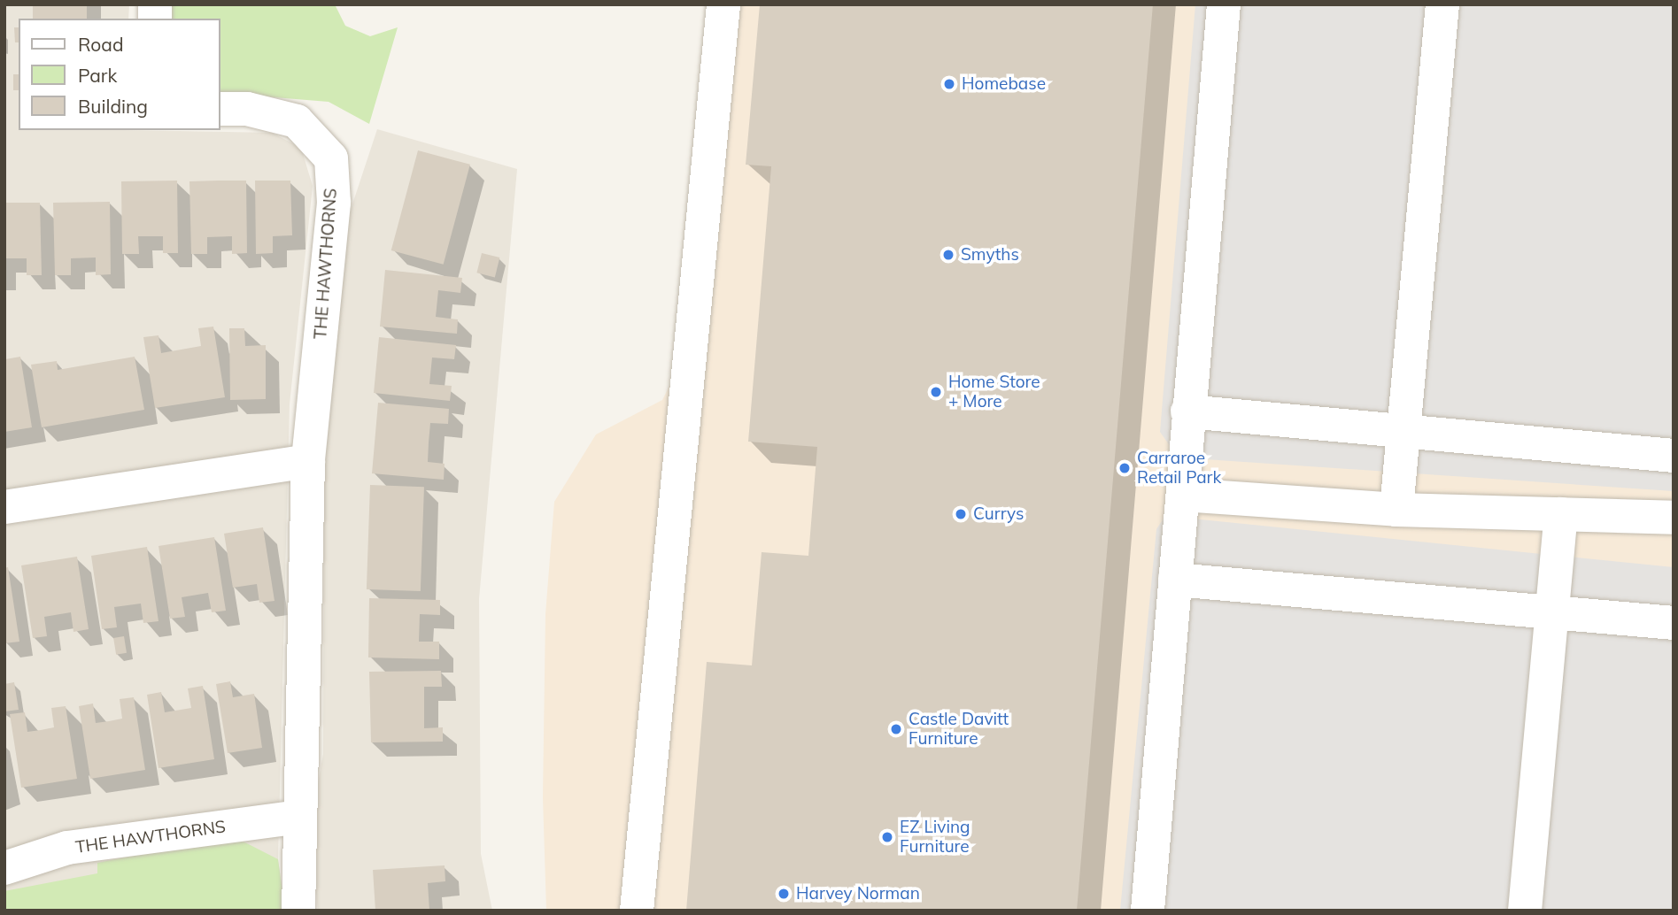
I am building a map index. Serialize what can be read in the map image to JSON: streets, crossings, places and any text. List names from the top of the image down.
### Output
{
  "streets": {
    "street": ["THE HAWTHORNS"]
  },
  "places": [
    "Homebase",
    "Smyths",
    "Home Store + More",
    "Carraroe Retail Park",
    "Currys",
    "Castle Davitt Furniture",
    "EZ Living Furniture",
    "Harvey Norman"
  ],
  "legend": ["Road", "Park", "Building"]
}
